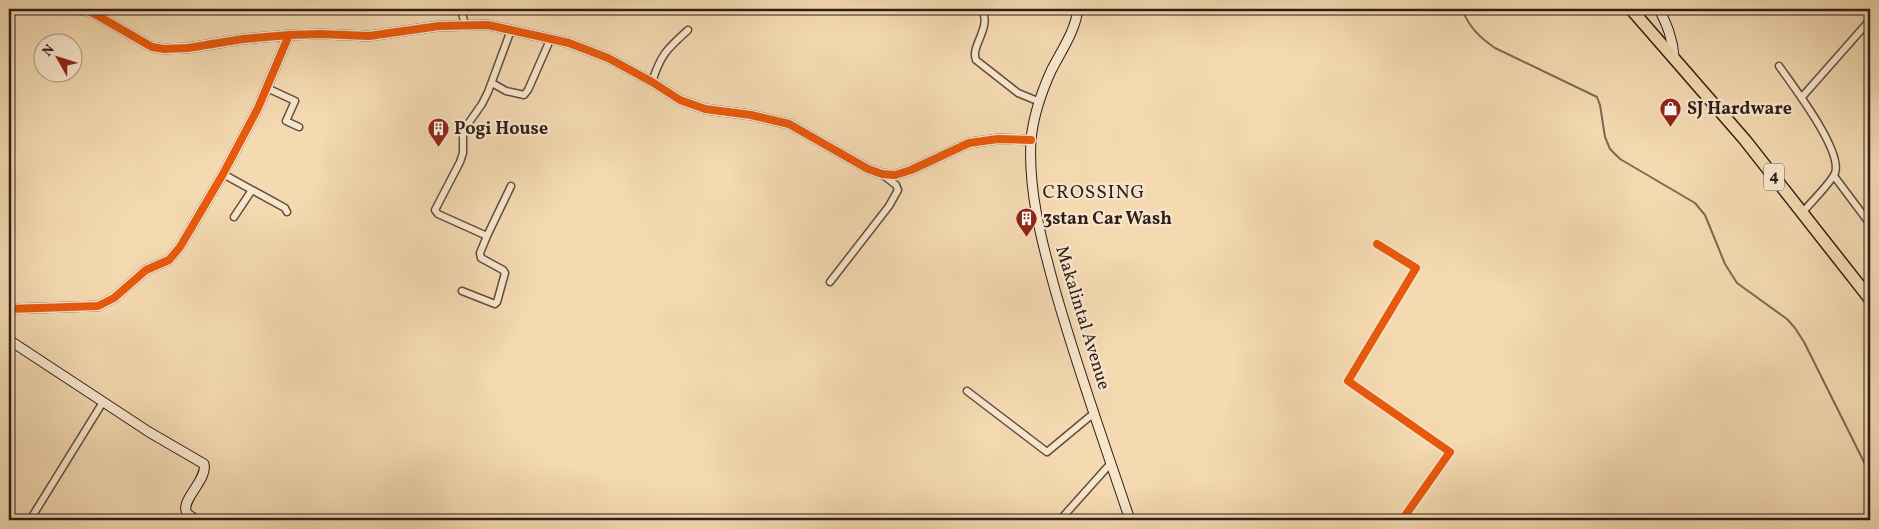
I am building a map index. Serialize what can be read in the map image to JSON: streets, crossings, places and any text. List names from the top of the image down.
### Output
{
  "streets": {
    "highway": ["4"],
    "street": ["Makalintal Avenue"]
  },
  "districts": ["CROSSING"],
  "places": {
    "shop": ["SJ Hardware"],
    "building": ["Pogi House", "3stan Car Wash"]
  },
  "north": "top left"
}
